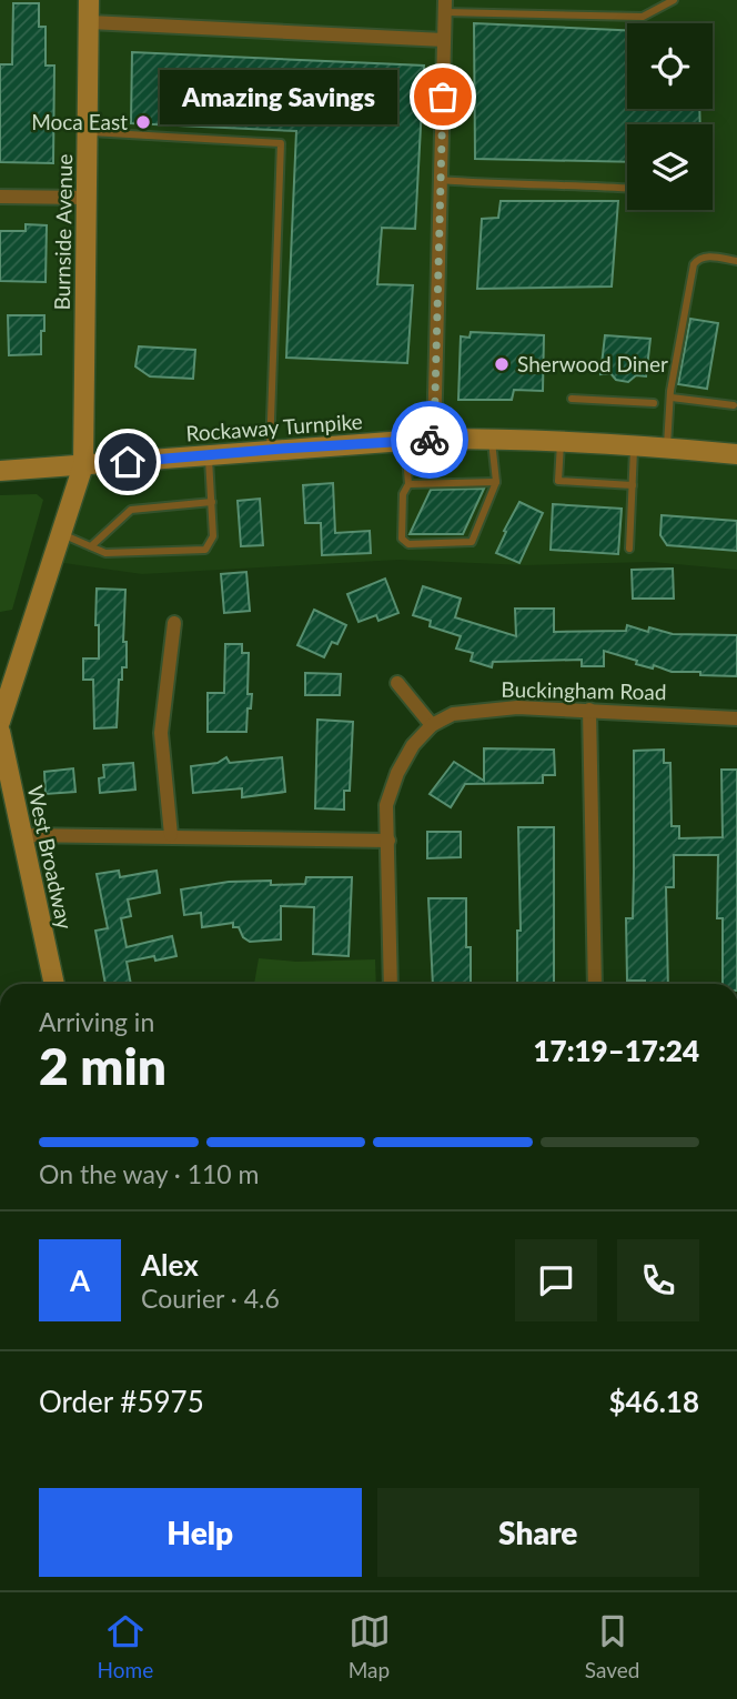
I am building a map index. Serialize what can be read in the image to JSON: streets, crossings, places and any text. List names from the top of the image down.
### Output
{
  "streets": {
    "main road": ["Burnside Avenue", "Rockaway Turnpike", "West Broadway"],
    "street": ["Buckingham Road"]
  },
  "crossings": [
    ["Burnside Avenue", "Rockaway Turnpike"]
  ],
  "places": ["Amazing Savings", "Moca East", "Sherwood Diner"],
  "page": {
    "bubble": "Amazing Savings",
    "heading": ["2 min", "Arriving in", "17:19–17:24"],
    "panel": [
      "Alex",
      "Courier · 4.6",
      "Order #5975",
      "$46.18"
    ],
    "bar": "On the way · 110 m",
    "round": "A",
    "buttons": ["Help", "Share"],
    "tabs": ["Home", "Map", "Saved"]
  }
}
